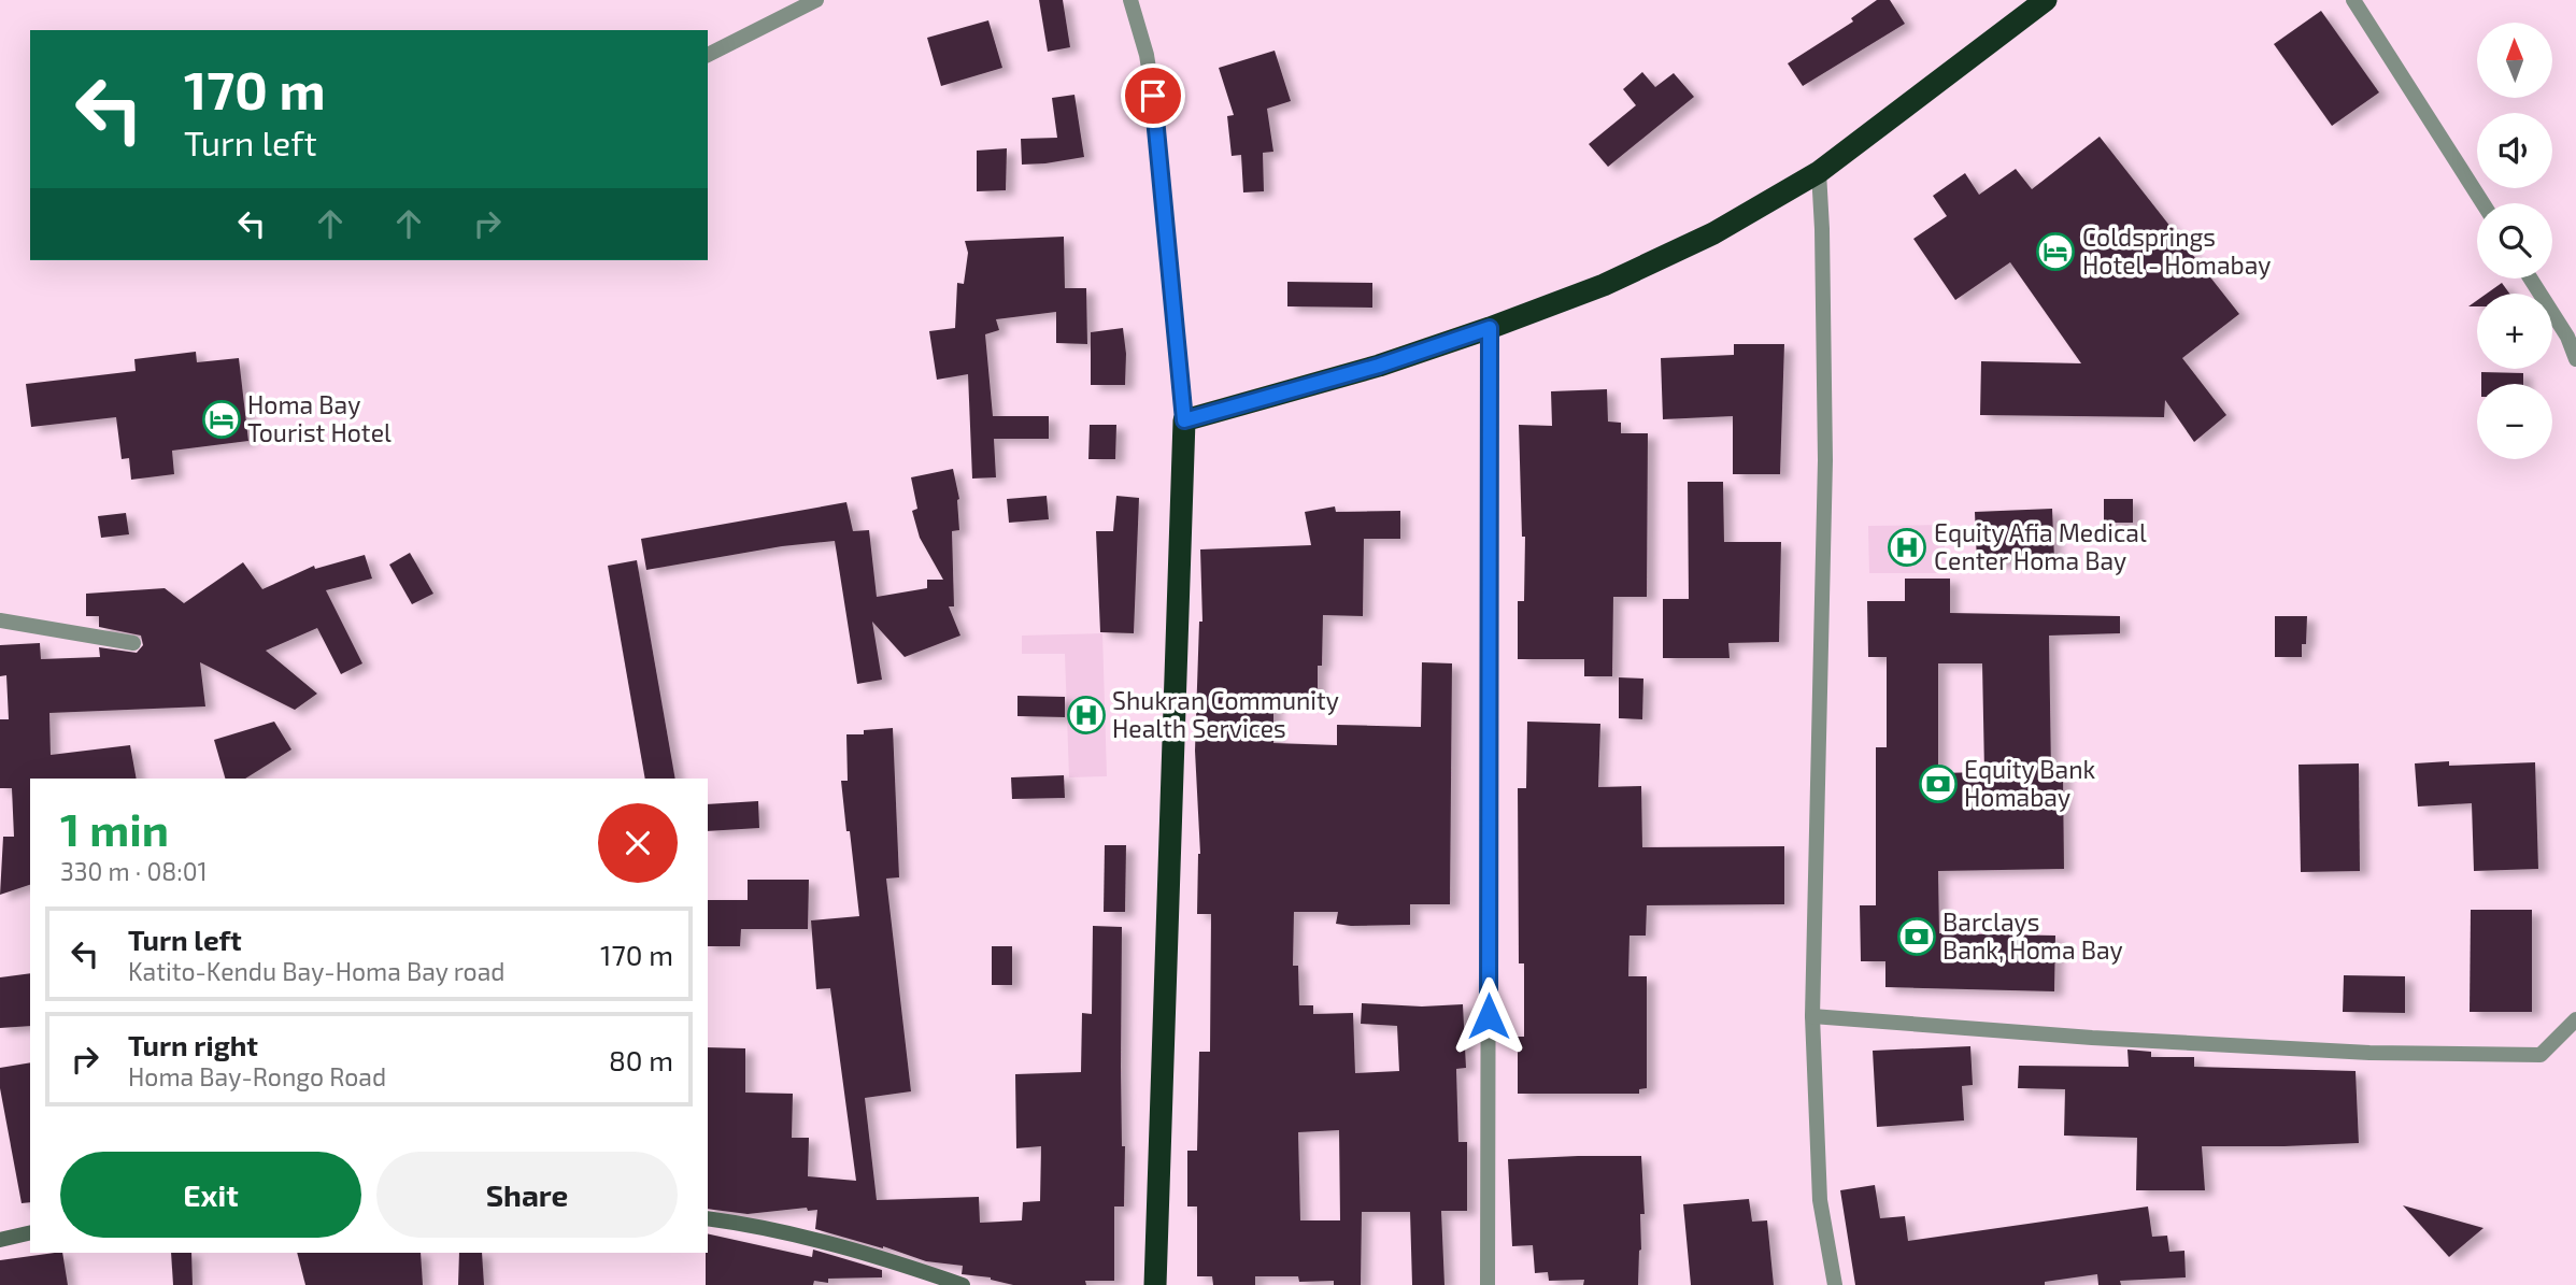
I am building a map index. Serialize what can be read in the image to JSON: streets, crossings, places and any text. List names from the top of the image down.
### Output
{
  "places": {
    "hotel": ["Coldsprings Hotel - Homabay", "Homa Bay Tourist Hotel"],
    "hospital": ["Equity Afia Medical Center Homa Bay", "Shukran Community Health Services"],
    "bank": ["Equity Bank Homabay", "Barclays Bank, Homa Bay"]
  },
  "north": "top",
  "page": {
    "map_buttons": ["+", "−"],
    "turn": ["170 m", "Turn left"],
    "heading": ["1 min", "330 m · 08:01"],
    "list": [
      {
        "name": "Turn left",
        "note": "Katito-Kendu Bay-Homa Bay road",
        "value": "170 m"
      },
      {
        "name": "Turn right",
        "note": "Homa Bay-Rongo Road",
        "value": "80 m"
      }
    ],
    "buttons": ["Exit", "Share"]
  }
}
